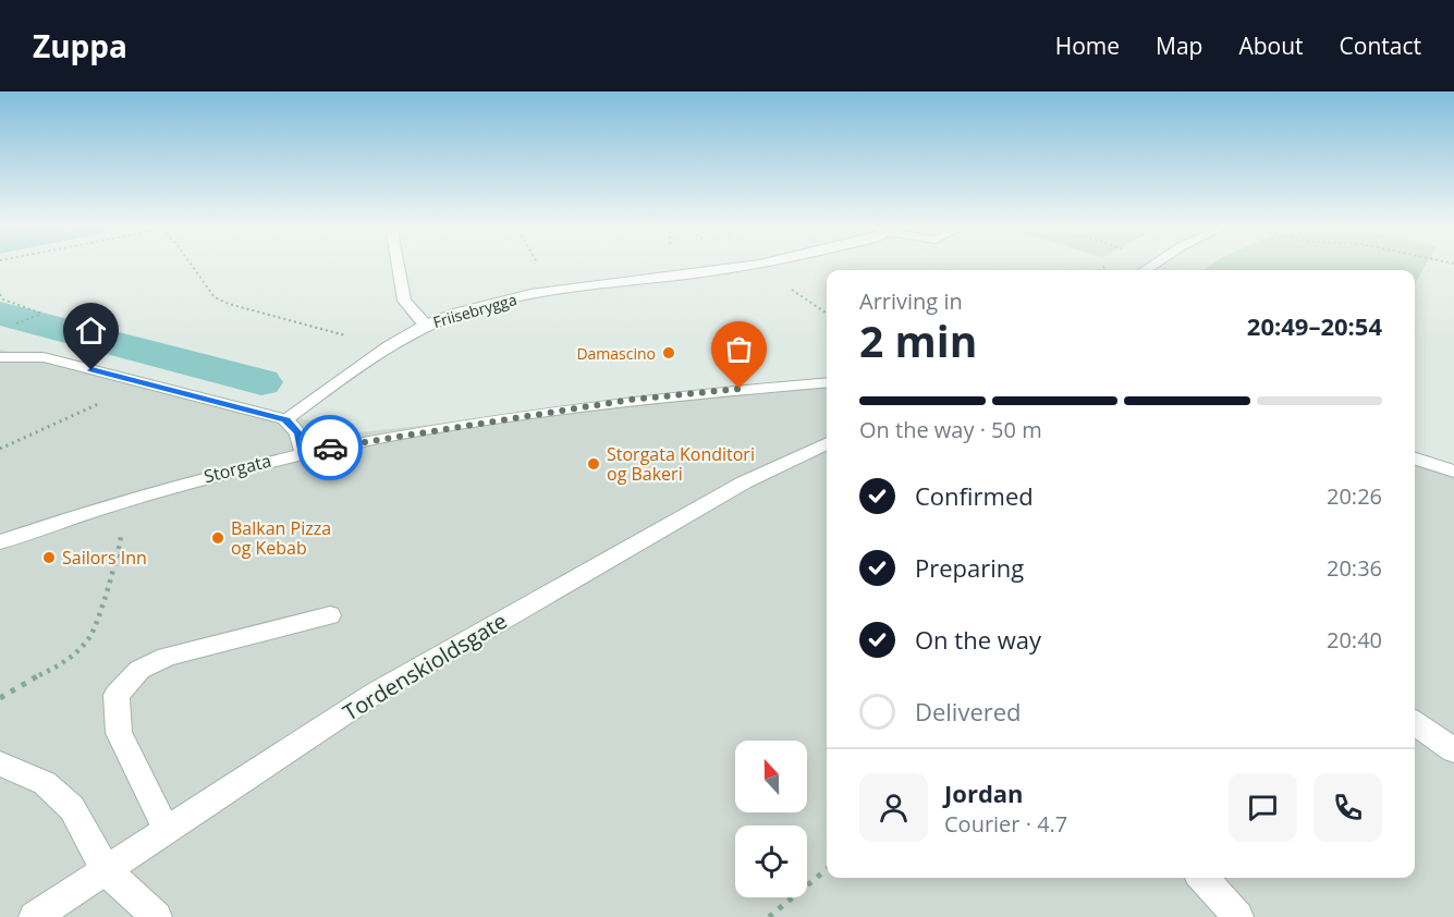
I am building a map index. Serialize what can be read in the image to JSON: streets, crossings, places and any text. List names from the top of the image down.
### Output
{
  "streets": {
    "street": ["Friisebrygga", "Storgata", "Tordenskioldsgate"]
  },
  "places": [
    "Damascino",
    "Storgata Konditori og Bakeri",
    "Balkan Pizza og Kebab",
    "Sailors Inn"
  ],
  "north": "top",
  "page": {
    "header": "Zuppa",
    "nav": [
      "Home",
      "Map",
      "About",
      "Contact"
    ],
    "heading": ["2 min", "Arriving in", "20:49–20:54"],
    "panel": ["Jordan", "Courier · 4.7"],
    "bar": "On the way · 50 m",
    "list": [
      ["Confirmed", "20:26"],
      ["Preparing", "20:36"],
      ["On the way", "20:40"],
      "Delivered"
    ]
  }
}
